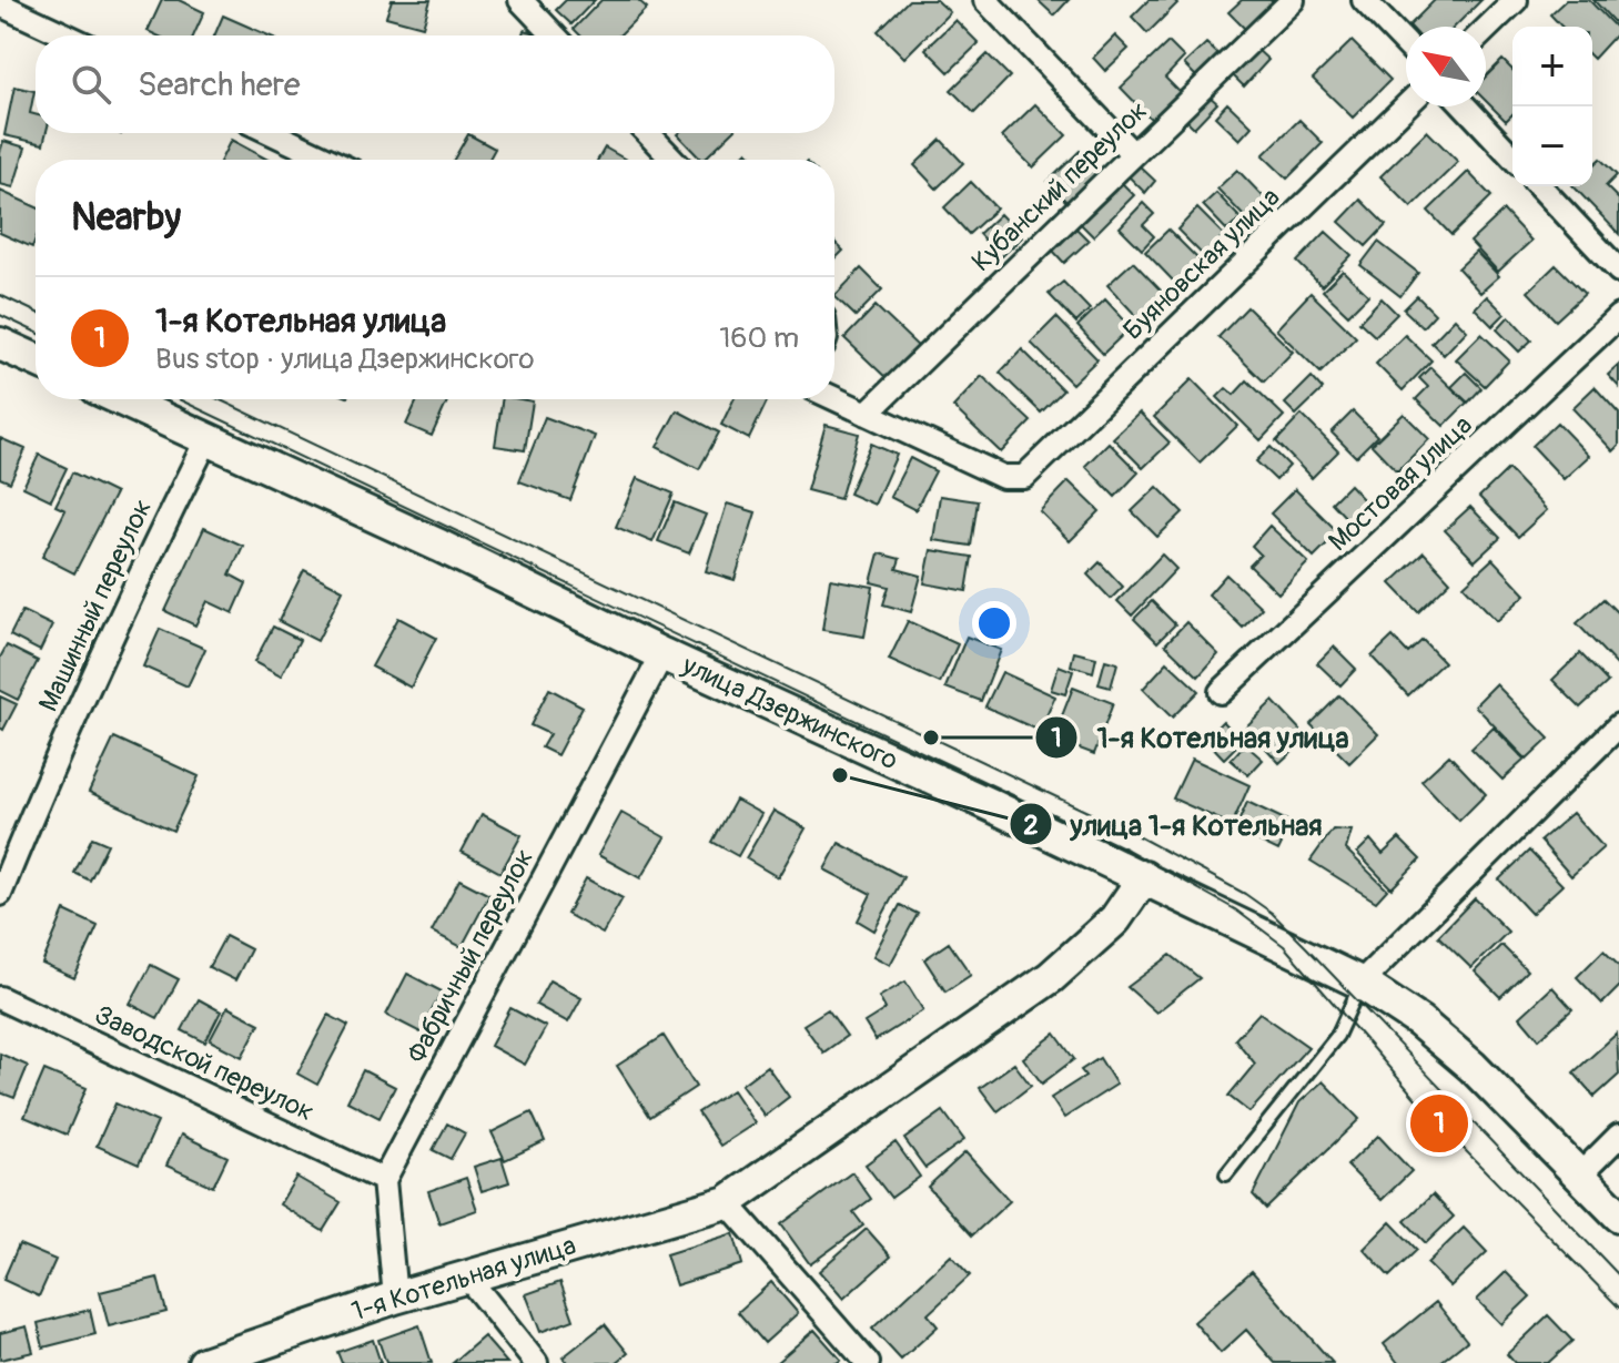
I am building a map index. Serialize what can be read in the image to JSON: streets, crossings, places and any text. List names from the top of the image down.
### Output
{
  "streets": {
    "main road": ["улица Дзержинского", "1-я Котельная улица"],
    "street": [
      "Кубанский переулок",
      "Буяновская улица",
      "Мостовая улица",
      "Машинный переулок",
      "Фабричный переулок",
      "Заводской переулок"
    ]
  },
  "crossings": [
    ["Кубанский переулок", "Буяновская улица"],
    ["Машинный переулок", "улица Дзержинского"],
    ["улица Дзержинского", "Фабричный переулок"],
    ["улица Дзержинского", "1-я Котельная улица"],
    ["Фабричный переулок", "Заводской переулок"]
  ],
  "places": ["1-я Котельная улица", "улица 1-я Котельная"],
  "north": "top left",
  "page": {
    "map_buttons": ["+", "−"],
    "search": "Search here",
    "heading": "Nearby",
    "list": [
      {
        "mark": "1",
        "name": "1-я Котельная улица",
        "note": "Bus stop · улица Дзержинского",
        "value": "160 m"
      }
    ],
    "pins": "1"
  }
}
